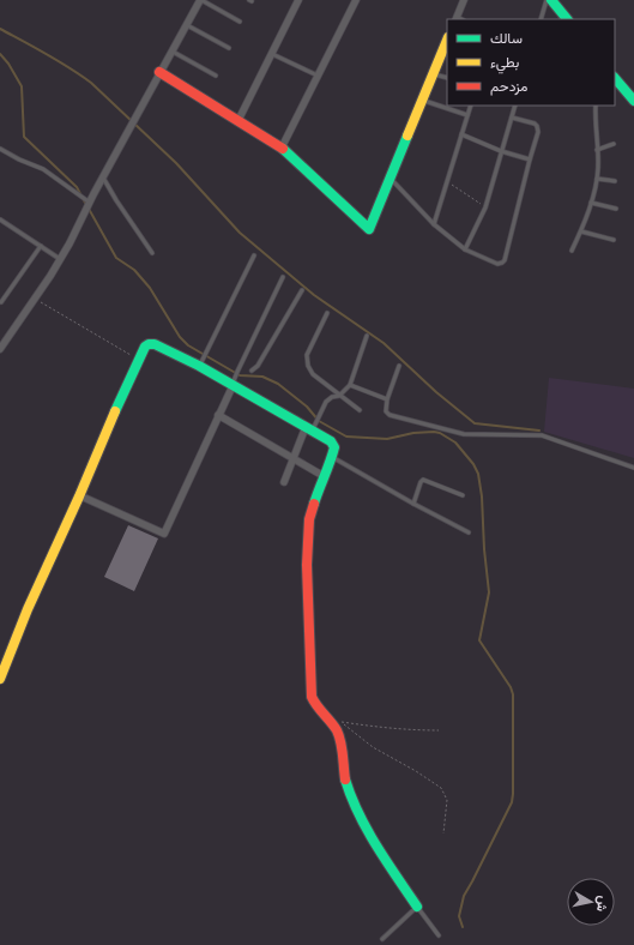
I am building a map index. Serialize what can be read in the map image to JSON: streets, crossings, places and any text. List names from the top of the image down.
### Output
{
  "legend": ["سالك", "بطيء", "مزدحم"],
  "north": "right"
}
